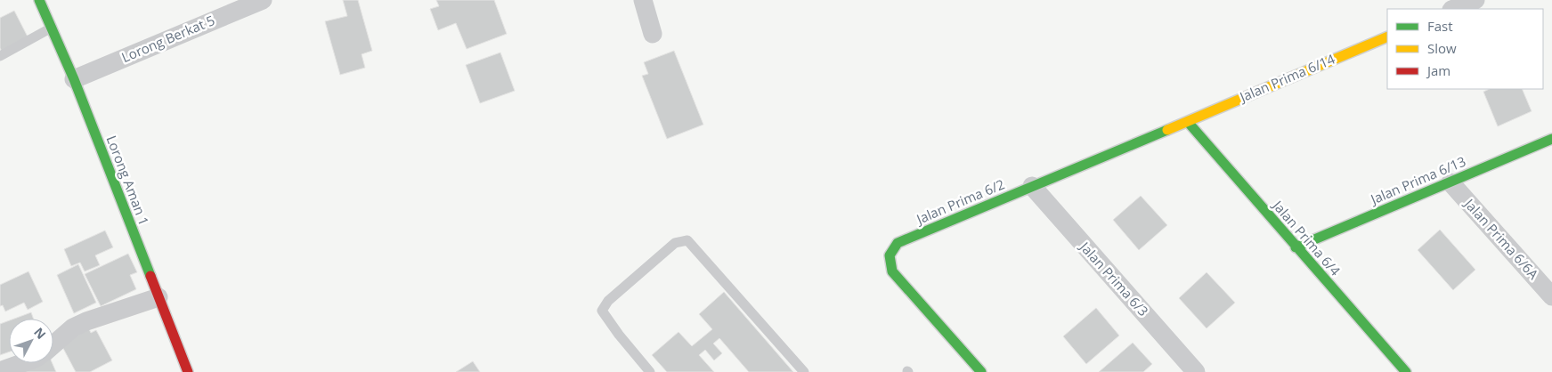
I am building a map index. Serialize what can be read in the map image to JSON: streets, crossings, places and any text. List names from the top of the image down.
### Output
{
  "streets": {
    "street": [
      "Lorong Berkat 5",
      "Jalan Prima 6/14",
      "Lorong Aman 1",
      "Jalan Prima 6/13",
      "Jalan Prima 6/2",
      "Jalan Prima 6/4",
      "Jalan Prima 6/6A",
      "Jalan Prima 6/3"
    ]
  },
  "crossings": [
    ["Lorong Berkat 5", "Lorong Aman 1"],
    ["Jalan Prima 6/14", "Jalan Prima 6/2"],
    ["Jalan Prima 6/14", "Jalan Prima 6/4"],
    ["Jalan Prima 6/13", "Jalan Prima 6/4"],
    ["Jalan Prima 6/13", "Jalan Prima 6/6A"],
    ["Jalan Prima 6/2", "Jalan Prima 6/4"],
    ["Jalan Prima 6/2", "Jalan Prima 6/3"]
  ],
  "legend": ["Fast", "Slow", "Jam"],
  "north": "top right"
}
